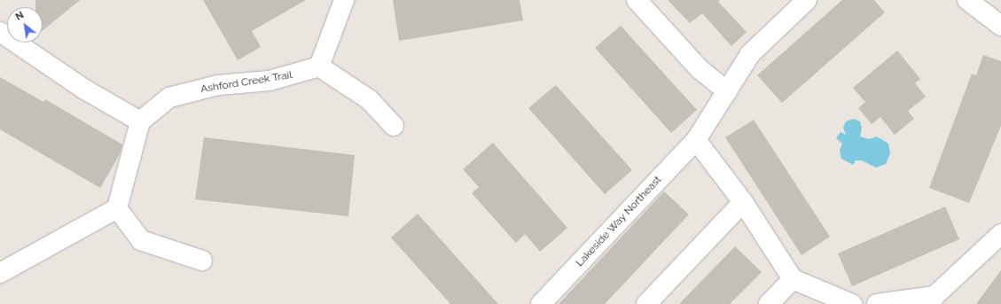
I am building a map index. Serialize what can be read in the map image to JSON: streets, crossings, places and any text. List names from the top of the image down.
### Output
{
  "streets": {
    "street": ["Ashford Creek Trail", "Lakeside Way Northeast"]
  },
  "north": "top left"
}
